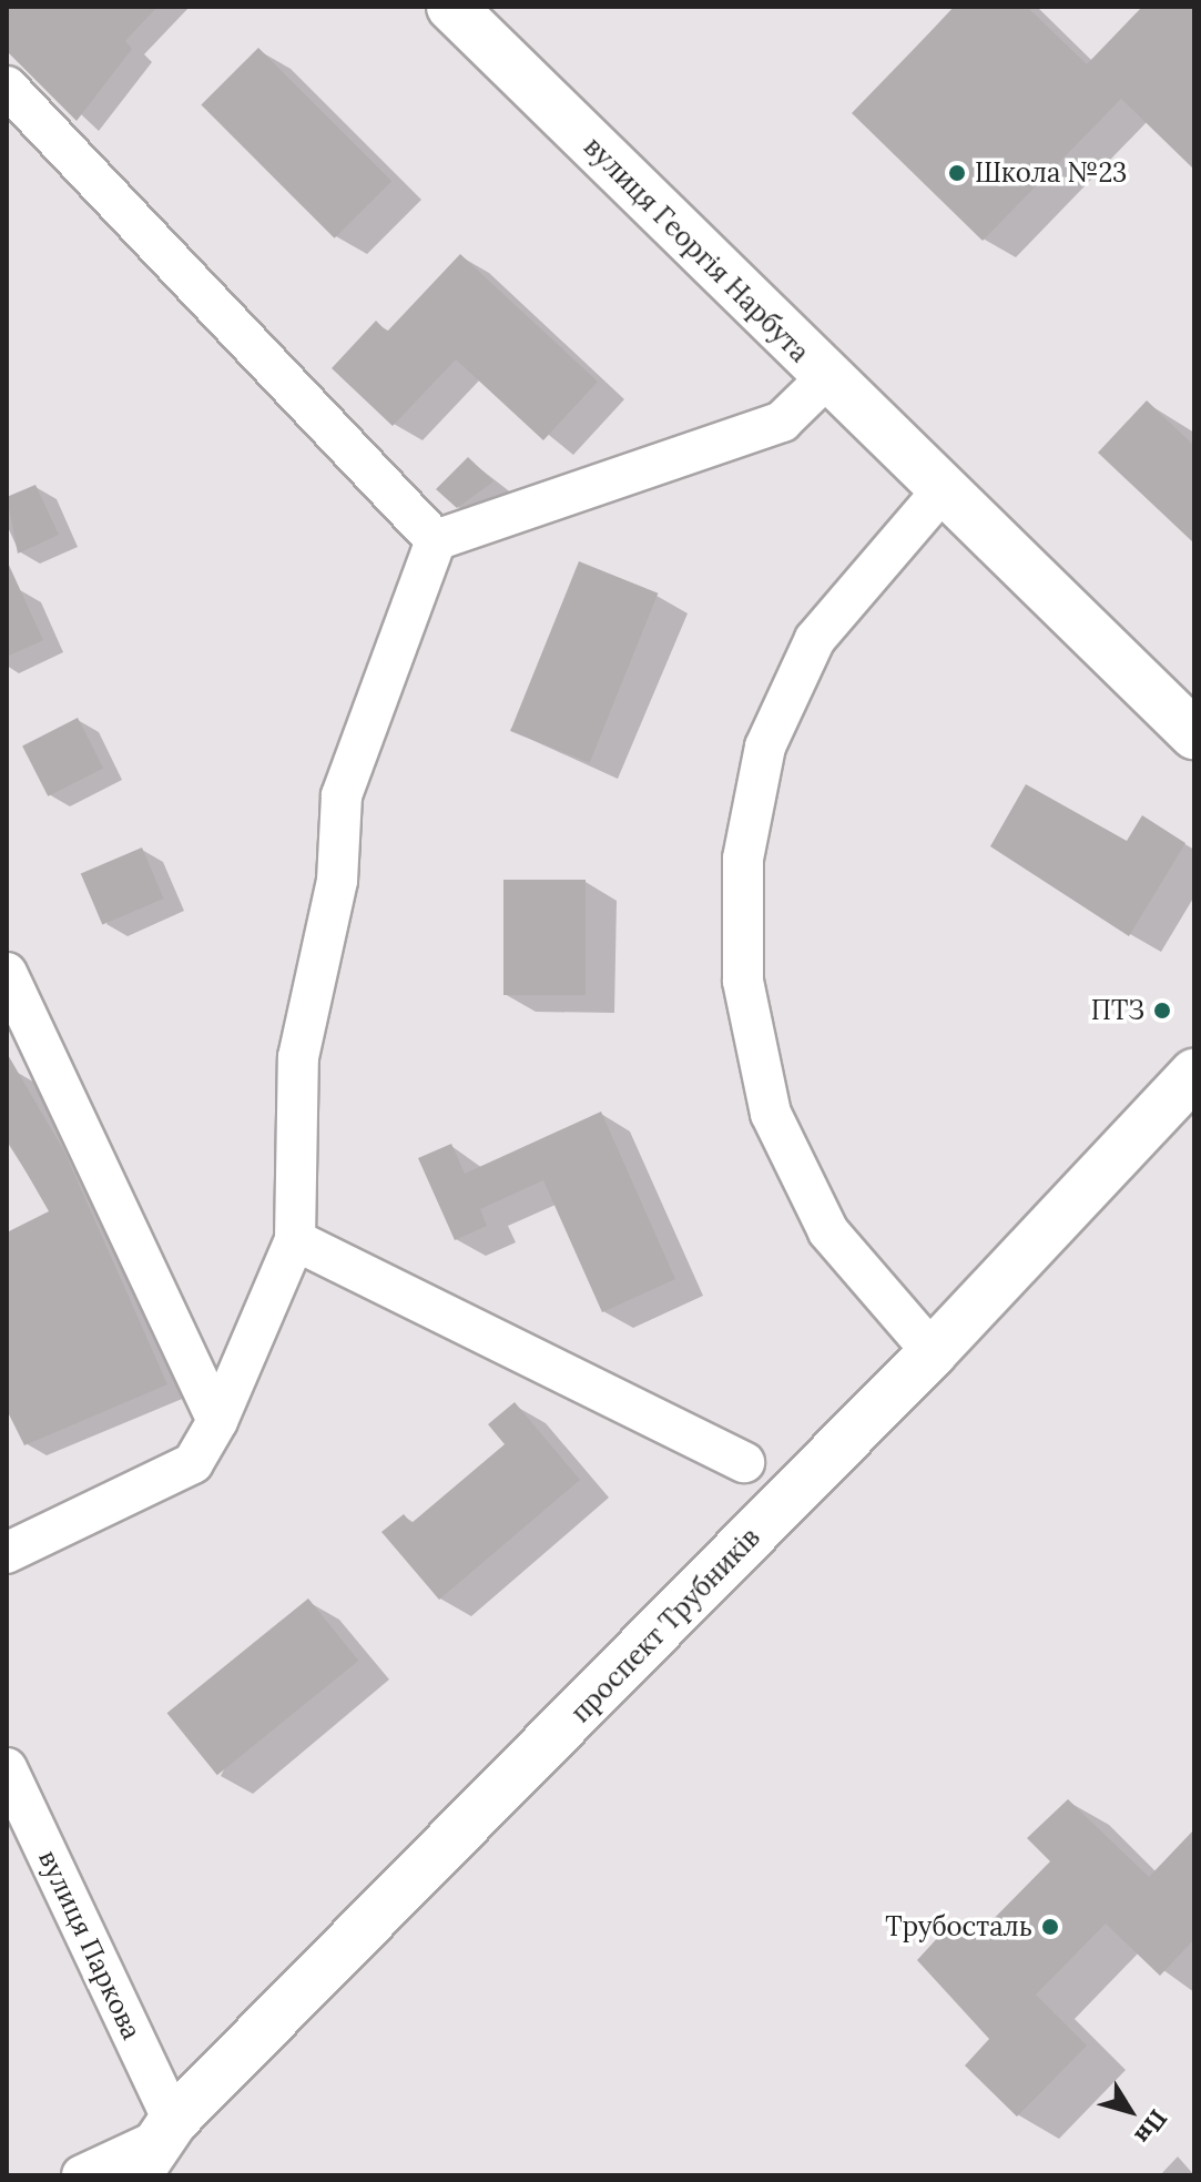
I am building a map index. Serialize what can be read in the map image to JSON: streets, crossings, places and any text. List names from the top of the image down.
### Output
{
  "streets": {
    "main road": ["вулиця Георгія Нарбута", "проспект Трубників"],
    "street": ["вулиця Паркова"]
  },
  "crossings": [
    ["проспект Трубників", "вулиця Паркова"]
  ],
  "places": ["Школа №23", "ПТЗ", "Трубосталь"],
  "north": "bottom right"
}
